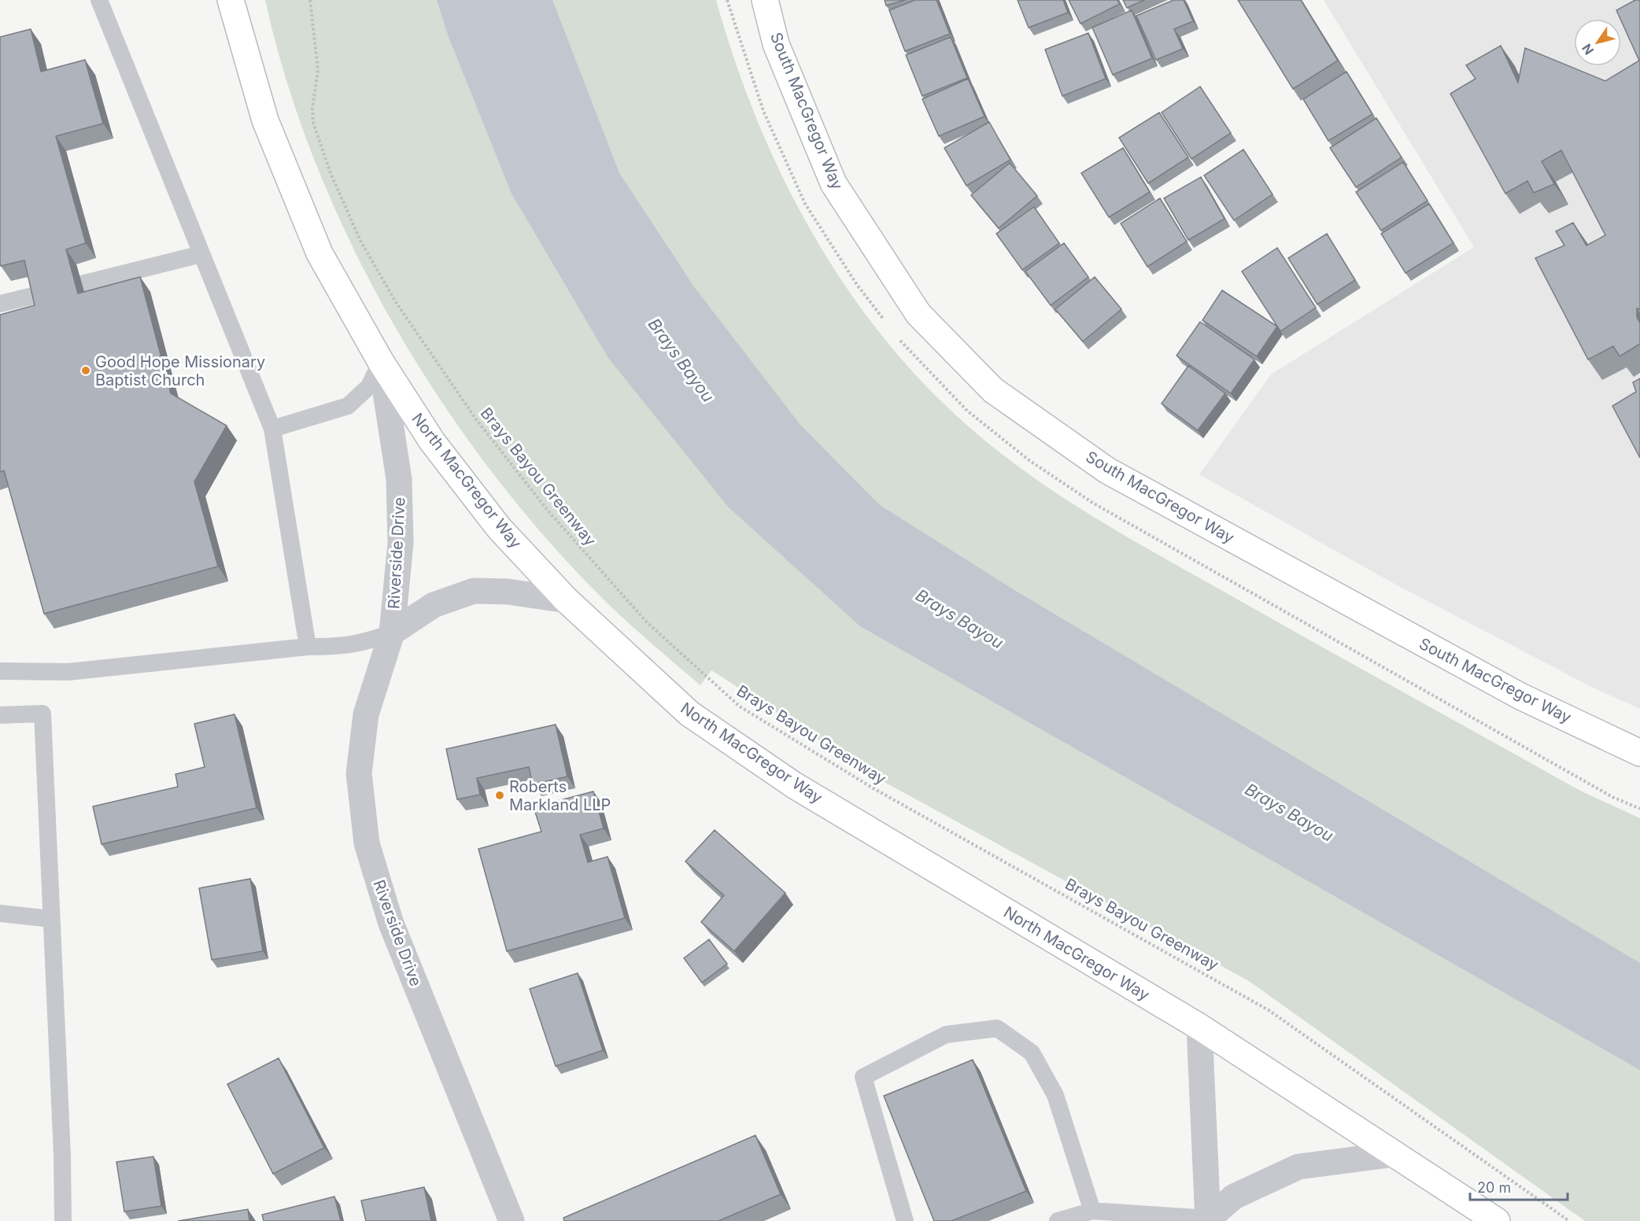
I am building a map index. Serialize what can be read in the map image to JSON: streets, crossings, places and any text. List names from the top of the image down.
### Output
{
  "streets": {
    "main road": ["South MacGregor Way", "North MacGregor Way"],
    "street": ["Riverside Drive"],
    "path": ["Brays Bayou Greenway"]
  },
  "crossings": [
    ["North MacGregor Way", "Riverside Drive"]
  ],
  "water": ["Brays Bayou"],
  "places": ["Good Hope Missionary Baptist Church", "Roberts Markland LLP"],
  "scale_bar": "20 m",
  "north": "bottom left"
}
